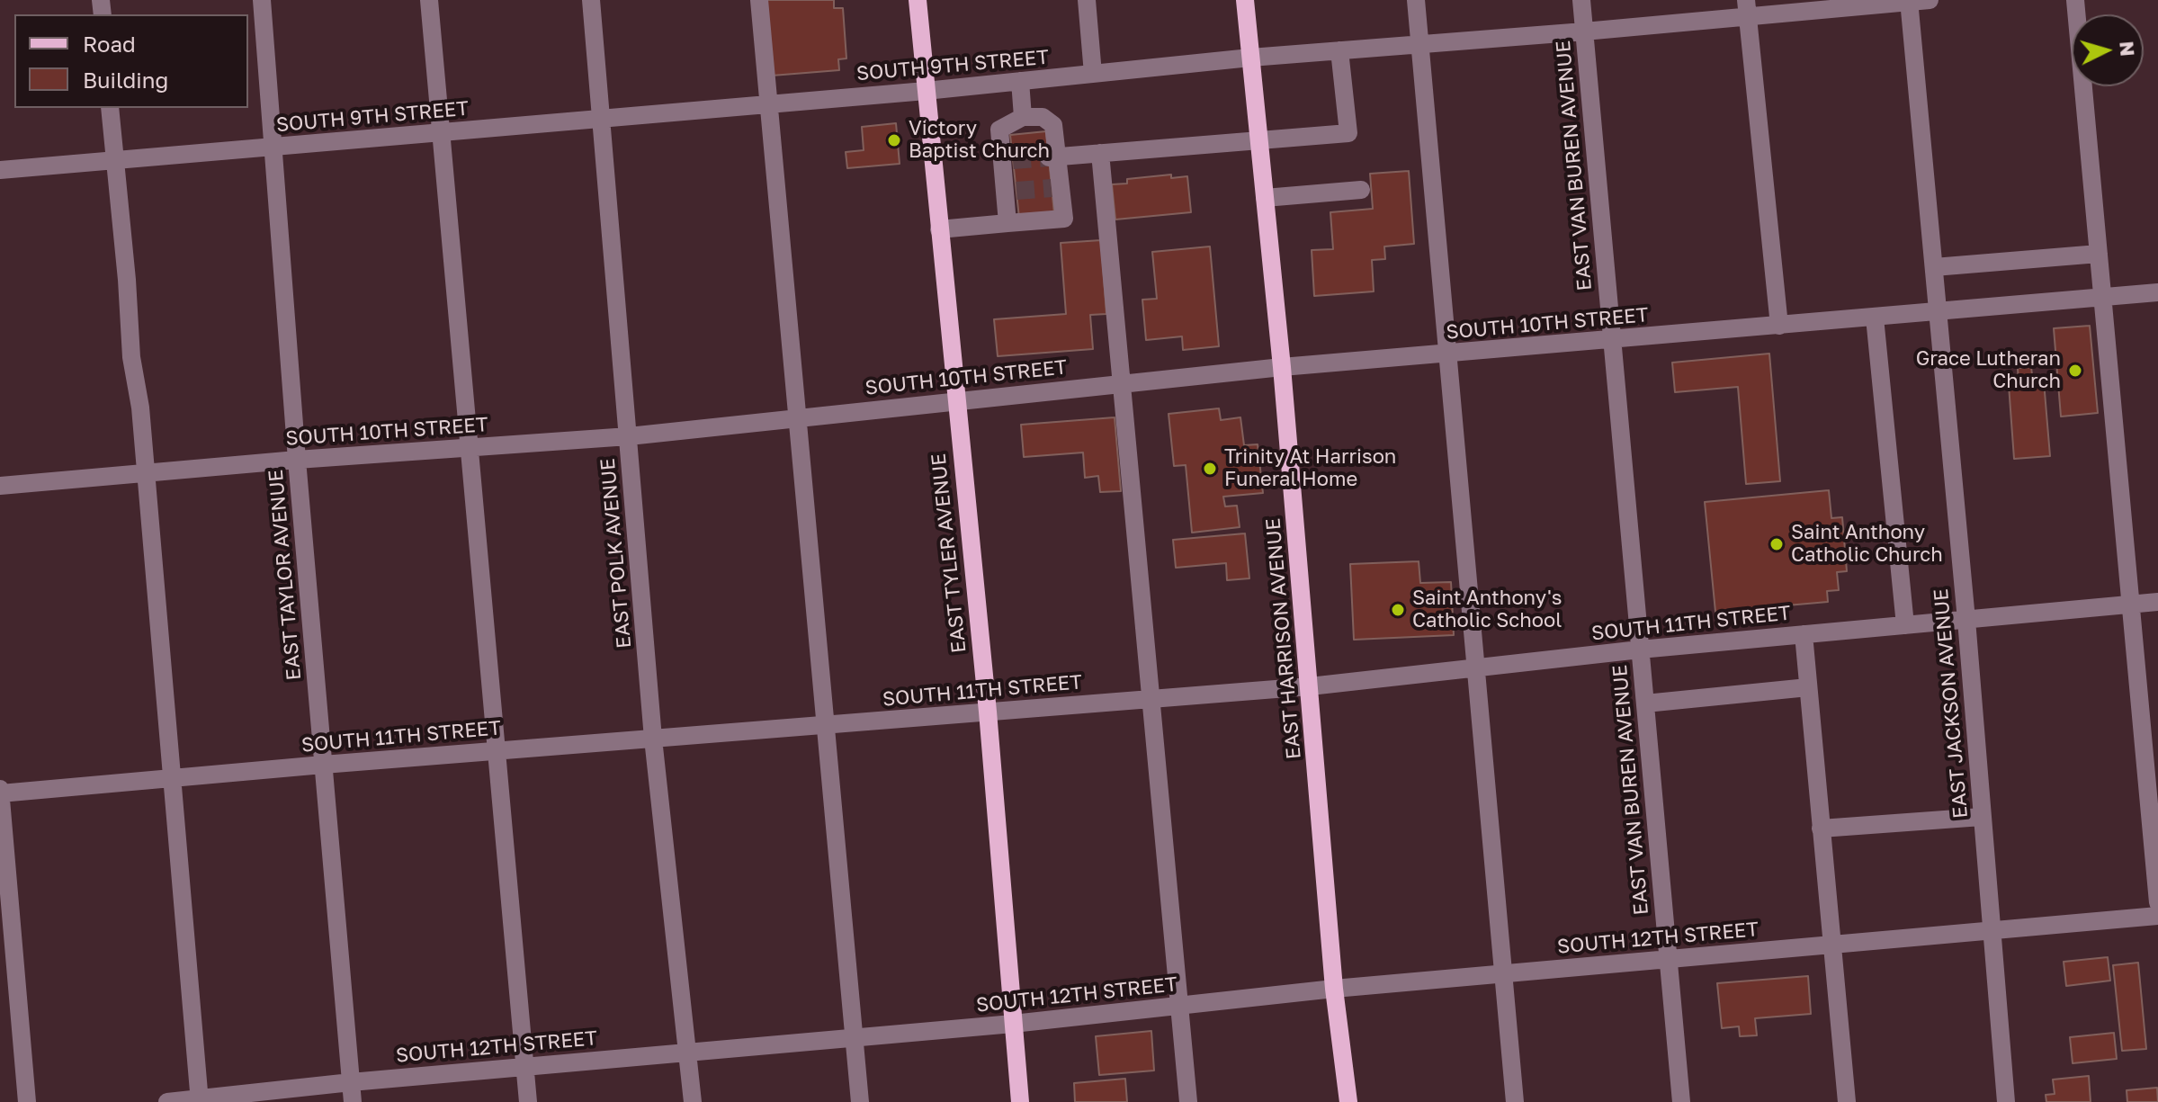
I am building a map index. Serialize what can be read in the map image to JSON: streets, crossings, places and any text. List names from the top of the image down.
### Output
{
  "streets": {
    "main road": ["EAST TYLER AVENUE", "EAST HARRISON AVENUE"],
    "street": [
      "SOUTH 9TH STREET",
      "EAST VAN BUREN AVENUE",
      "SOUTH 10TH STREET",
      "EAST POLK AVENUE",
      "EAST TAYLOR AVENUE",
      "SOUTH 11TH STREET",
      "EAST JACKSON AVENUE",
      "SOUTH 12TH STREET"
    ]
  },
  "crossings": [
    ["SOUTH 9TH STREET", "EAST VAN BUREN AVENUE"],
    ["SOUTH 9TH STREET", "EAST POLK AVENUE"],
    ["SOUTH 9TH STREET", "EAST TYLER AVENUE"],
    ["SOUTH 9TH STREET", "EAST TAYLOR AVENUE"],
    ["SOUTH 9TH STREET", "EAST HARRISON AVENUE"],
    ["SOUTH 9TH STREET", "EAST JACKSON AVENUE"],
    ["EAST VAN BUREN AVENUE", "SOUTH 10TH STREET"],
    ["EAST VAN BUREN AVENUE", "SOUTH 11TH STREET"],
    ["EAST VAN BUREN AVENUE", "SOUTH 12TH STREET"],
    ["SOUTH 10TH STREET", "EAST POLK AVENUE"],
    ["SOUTH 10TH STREET", "EAST TYLER AVENUE"],
    ["SOUTH 10TH STREET", "EAST TAYLOR AVENUE"],
    ["SOUTH 10TH STREET", "EAST HARRISON AVENUE"],
    ["SOUTH 10TH STREET", "EAST JACKSON AVENUE"],
    ["EAST POLK AVENUE", "SOUTH 11TH STREET"],
    ["EAST POLK AVENUE", "SOUTH 12TH STREET"],
    ["EAST TYLER AVENUE", "SOUTH 11TH STREET"],
    ["EAST TYLER AVENUE", "SOUTH 12TH STREET"],
    ["EAST TAYLOR AVENUE", "SOUTH 11TH STREET"],
    ["EAST TAYLOR AVENUE", "SOUTH 12TH STREET"],
    ["SOUTH 11TH STREET", "EAST HARRISON AVENUE"],
    ["SOUTH 11TH STREET", "EAST JACKSON AVENUE"],
    ["EAST HARRISON AVENUE", "SOUTH 12TH STREET"],
    ["EAST JACKSON AVENUE", "SOUTH 12TH STREET"]
  ],
  "places": [
    "Victory Baptist Church",
    "Grace Lutheran Church",
    "Trinity At Harrison Funeral Home",
    "Saint Anthony Catholic Church",
    "Saint Anthony's Catholic School"
  ],
  "legend": ["Road", "Building"],
  "north": "right"
}
